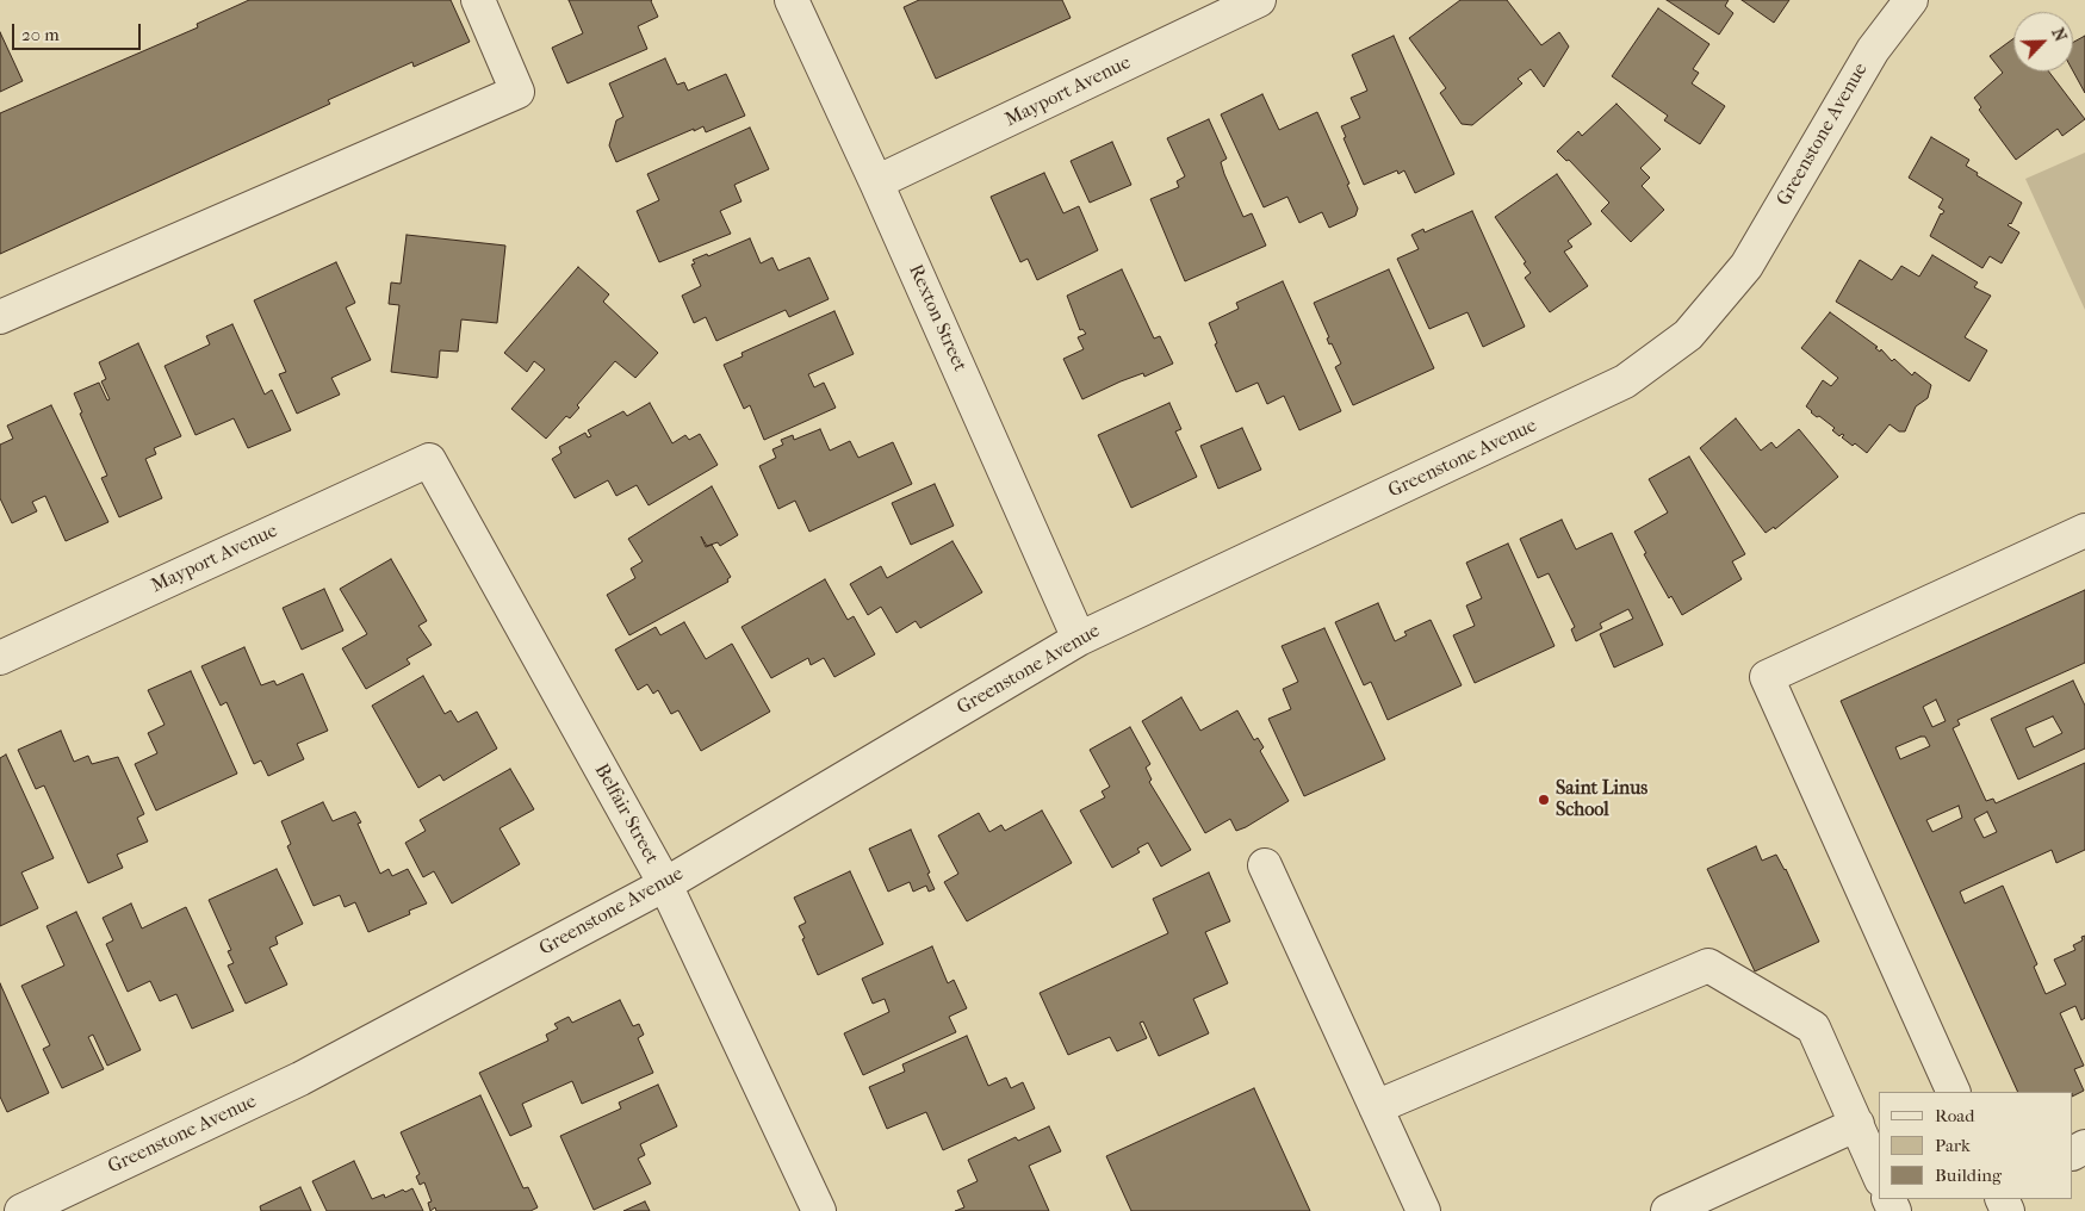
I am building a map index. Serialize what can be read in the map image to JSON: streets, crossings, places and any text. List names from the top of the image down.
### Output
{
  "streets": {
    "street": [
      "Mayport Avenue",
      "Greenstone Avenue",
      "Rexton Street",
      "Belfair Street"
    ]
  },
  "crossings": [
    ["Mayport Avenue", "Rexton Street"],
    ["Mayport Avenue", "Belfair Street"],
    ["Greenstone Avenue", "Rexton Street"],
    ["Greenstone Avenue", "Belfair Street"]
  ],
  "places": ["Saint Linus School"],
  "legend": ["Road", "Park", "Building"],
  "scale_bar": "20 m",
  "north": "top right"
}
